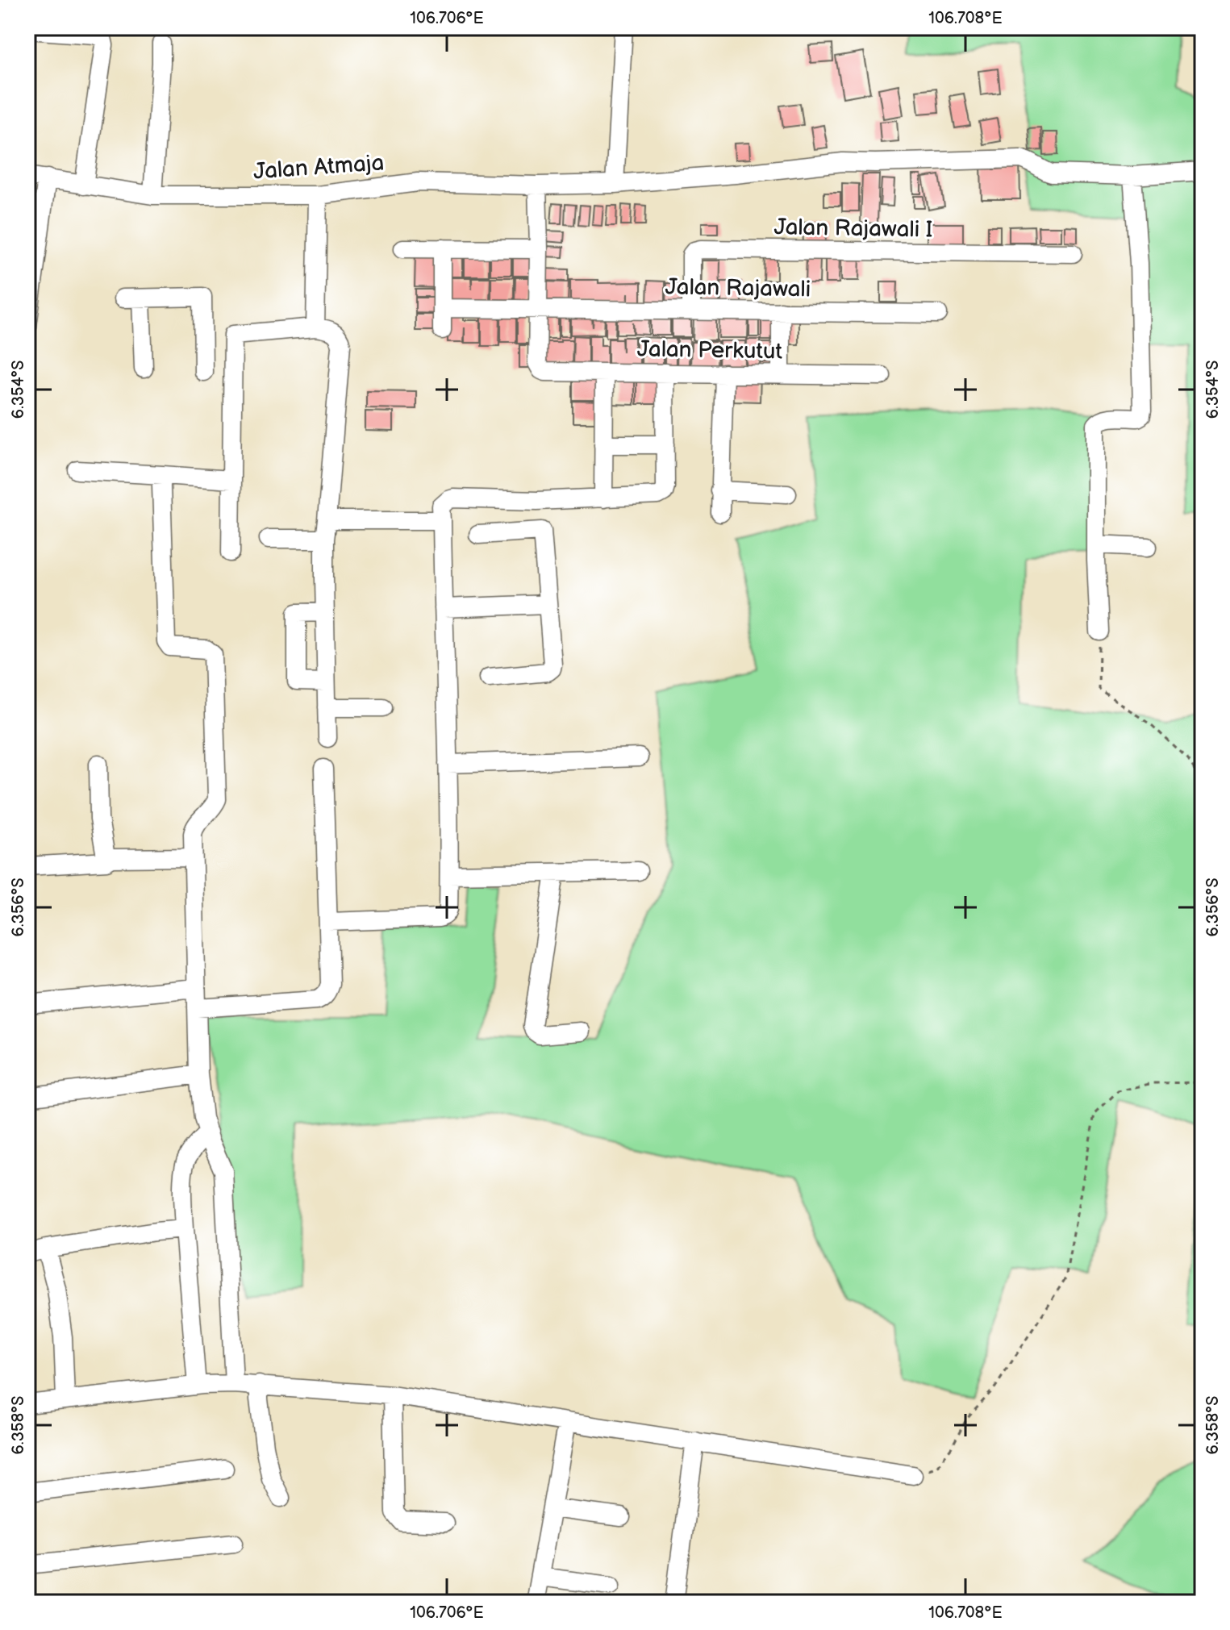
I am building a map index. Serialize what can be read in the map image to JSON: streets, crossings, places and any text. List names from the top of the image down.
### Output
{
  "streets": {
    "street": [
      "Jalan Atmaja",
      "Jalan Rajawali I",
      "Jalan Rajawali",
      "Jalan Perkutut"
    ]
  },
  "crossings": [
    ["Jalan Rajawali I", "Jalan Rajawali"],
    ["Jalan Rajawali", "Jalan Perkutut"]
  ],
  "coordinates": [
    "106.706°E",
    "106.708°E",
    "6.354°S",
    "6.356°S",
    "6.358°S"
  ]
}
